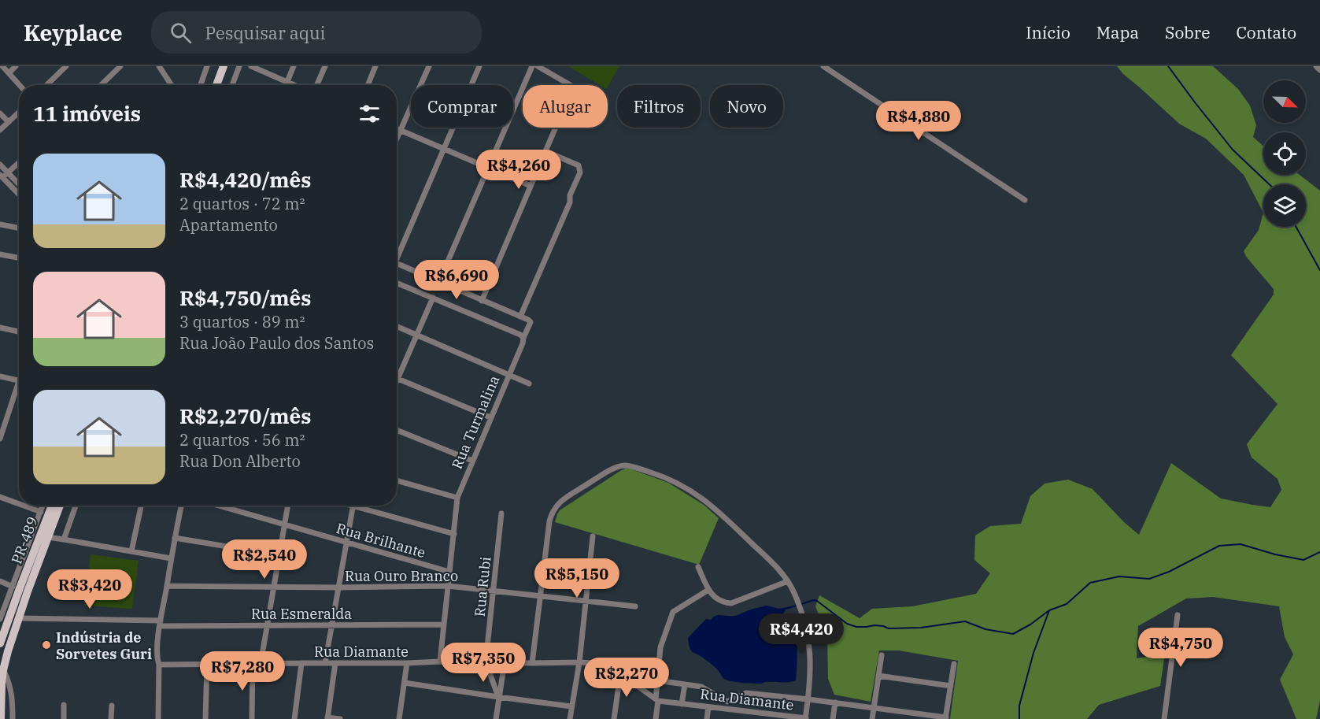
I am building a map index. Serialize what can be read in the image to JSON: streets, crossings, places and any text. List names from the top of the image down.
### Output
{
  "streets": {
    "main road": ["PR-489"],
    "street": [
      "Rua Turmalina",
      "Rua Brilhante",
      "Rua Ouro Branco",
      "Rua Rubi",
      "Rua Esmeralda",
      "Rua Diamante"
    ]
  },
  "crossings": [
    ["Rua Turmalina", "Rua Brilhante"],
    ["Rua Turmalina", "Rua Ouro Branco"],
    ["Rua Turmalina", "Rua Esmeralda"],
    ["Rua Turmalina", "Rua Diamante"],
    ["PR-489", "Rua Esmeralda"],
    ["Rua Ouro Branco", "Rua Rubi"],
    ["Rua Rubi", "Rua Diamante"]
  ],
  "places": ["Indústria de Sorvetes Guri"],
  "north": "bottom right",
  "page": {
    "header": "Keyplace",
    "search": "Pesquisar aqui",
    "nav": [
      "Início",
      "Mapa",
      "Sobre",
      "Contato"
    ],
    "chip": [
      "Comprar",
      "Alugar",
      "Filtros",
      "Novo"
    ],
    "heading": "11 imóveis",
    "price": [
      "R$4,880",
      "R$4,260",
      "R$6,690",
      "R$2,540",
      "R$5,150",
      "R$3,420",
      "R$4,420",
      "R$4,750",
      "R$7,350",
      "R$7,280",
      "R$2,270"
    ],
    "list": [
      {
        "name": "R$4,420/mês",
        "note": "2 quartos · 72 m² · Apartamento"
      },
      {
        "name": "R$4,750/mês",
        "note": "3 quartos · 89 m² · Rua João Paulo dos Santos"
      },
      {
        "name": "R$2,270/mês",
        "note": "2 quartos · 56 m² · Rua Don Alberto"
      }
    ]
  }
}
